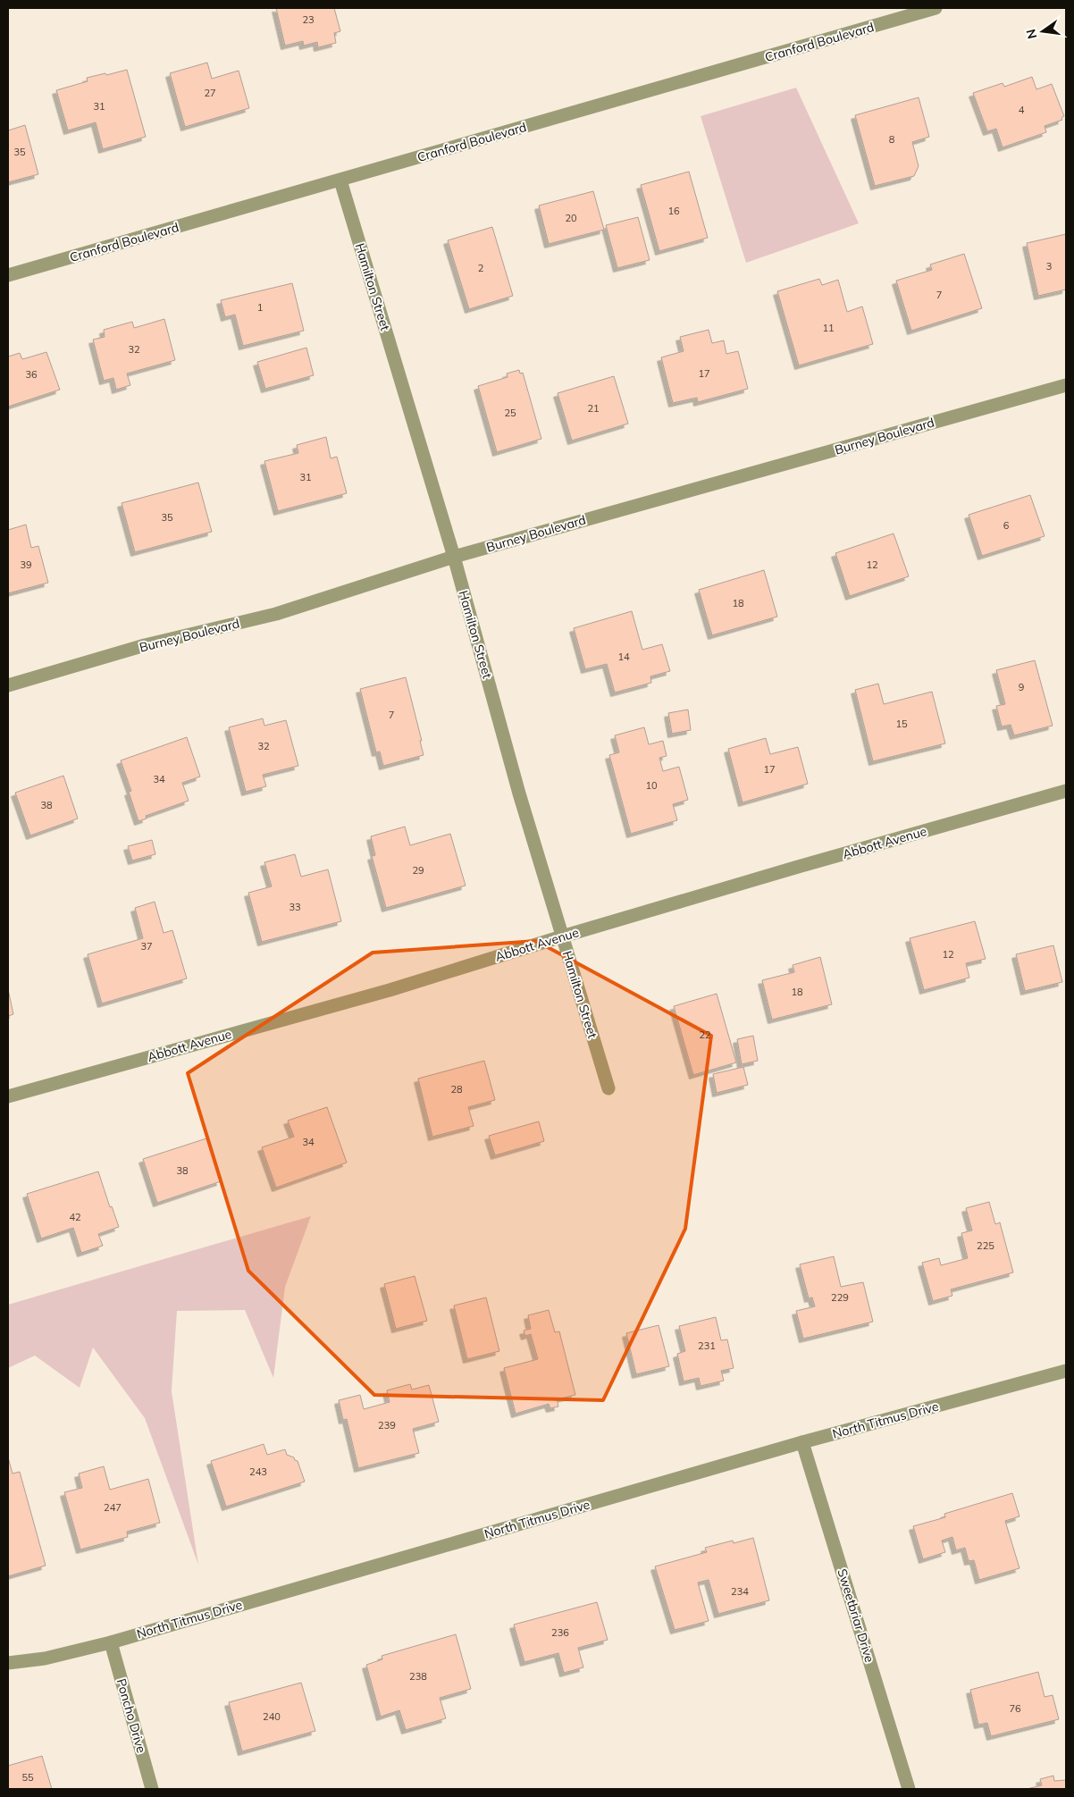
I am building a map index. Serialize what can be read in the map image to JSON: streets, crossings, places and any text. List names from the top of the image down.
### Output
{
  "streets": {
    "street": [
      "Cranford Boulevard",
      "Hamilton Street",
      "Burney Boulevard",
      "Abbott Avenue",
      "North Titmus Drive",
      "Sweetbriar Drive",
      "Poncho Drive"
    ]
  },
  "crossings": [
    ["Cranford Boulevard", "Hamilton Street"],
    ["Hamilton Street", "Burney Boulevard"],
    ["Hamilton Street", "Abbott Avenue"],
    ["North Titmus Drive", "Sweetbriar Drive"],
    ["North Titmus Drive", "Poncho Drive"]
  ],
  "house_numbers": [
    "23",
    "27",
    "31",
    "4",
    "8",
    "35",
    "16",
    "20",
    "3",
    "2",
    "7",
    "1",
    "11",
    "32",
    "17",
    "36",
    "21",
    "25",
    "31",
    "35",
    "6",
    "39",
    "12",
    "18",
    "14",
    "9",
    "7",
    "15",
    "32",
    "17",
    "34",
    "10",
    "38",
    "29",
    "33",
    "37",
    "12",
    "18",
    "22",
    "28",
    "34",
    "38",
    "42",
    "225",
    "229",
    "231",
    "239",
    "243",
    "247",
    "234",
    "236",
    "238",
    "76",
    "240",
    "55"
  ],
  "north": "left"
}
